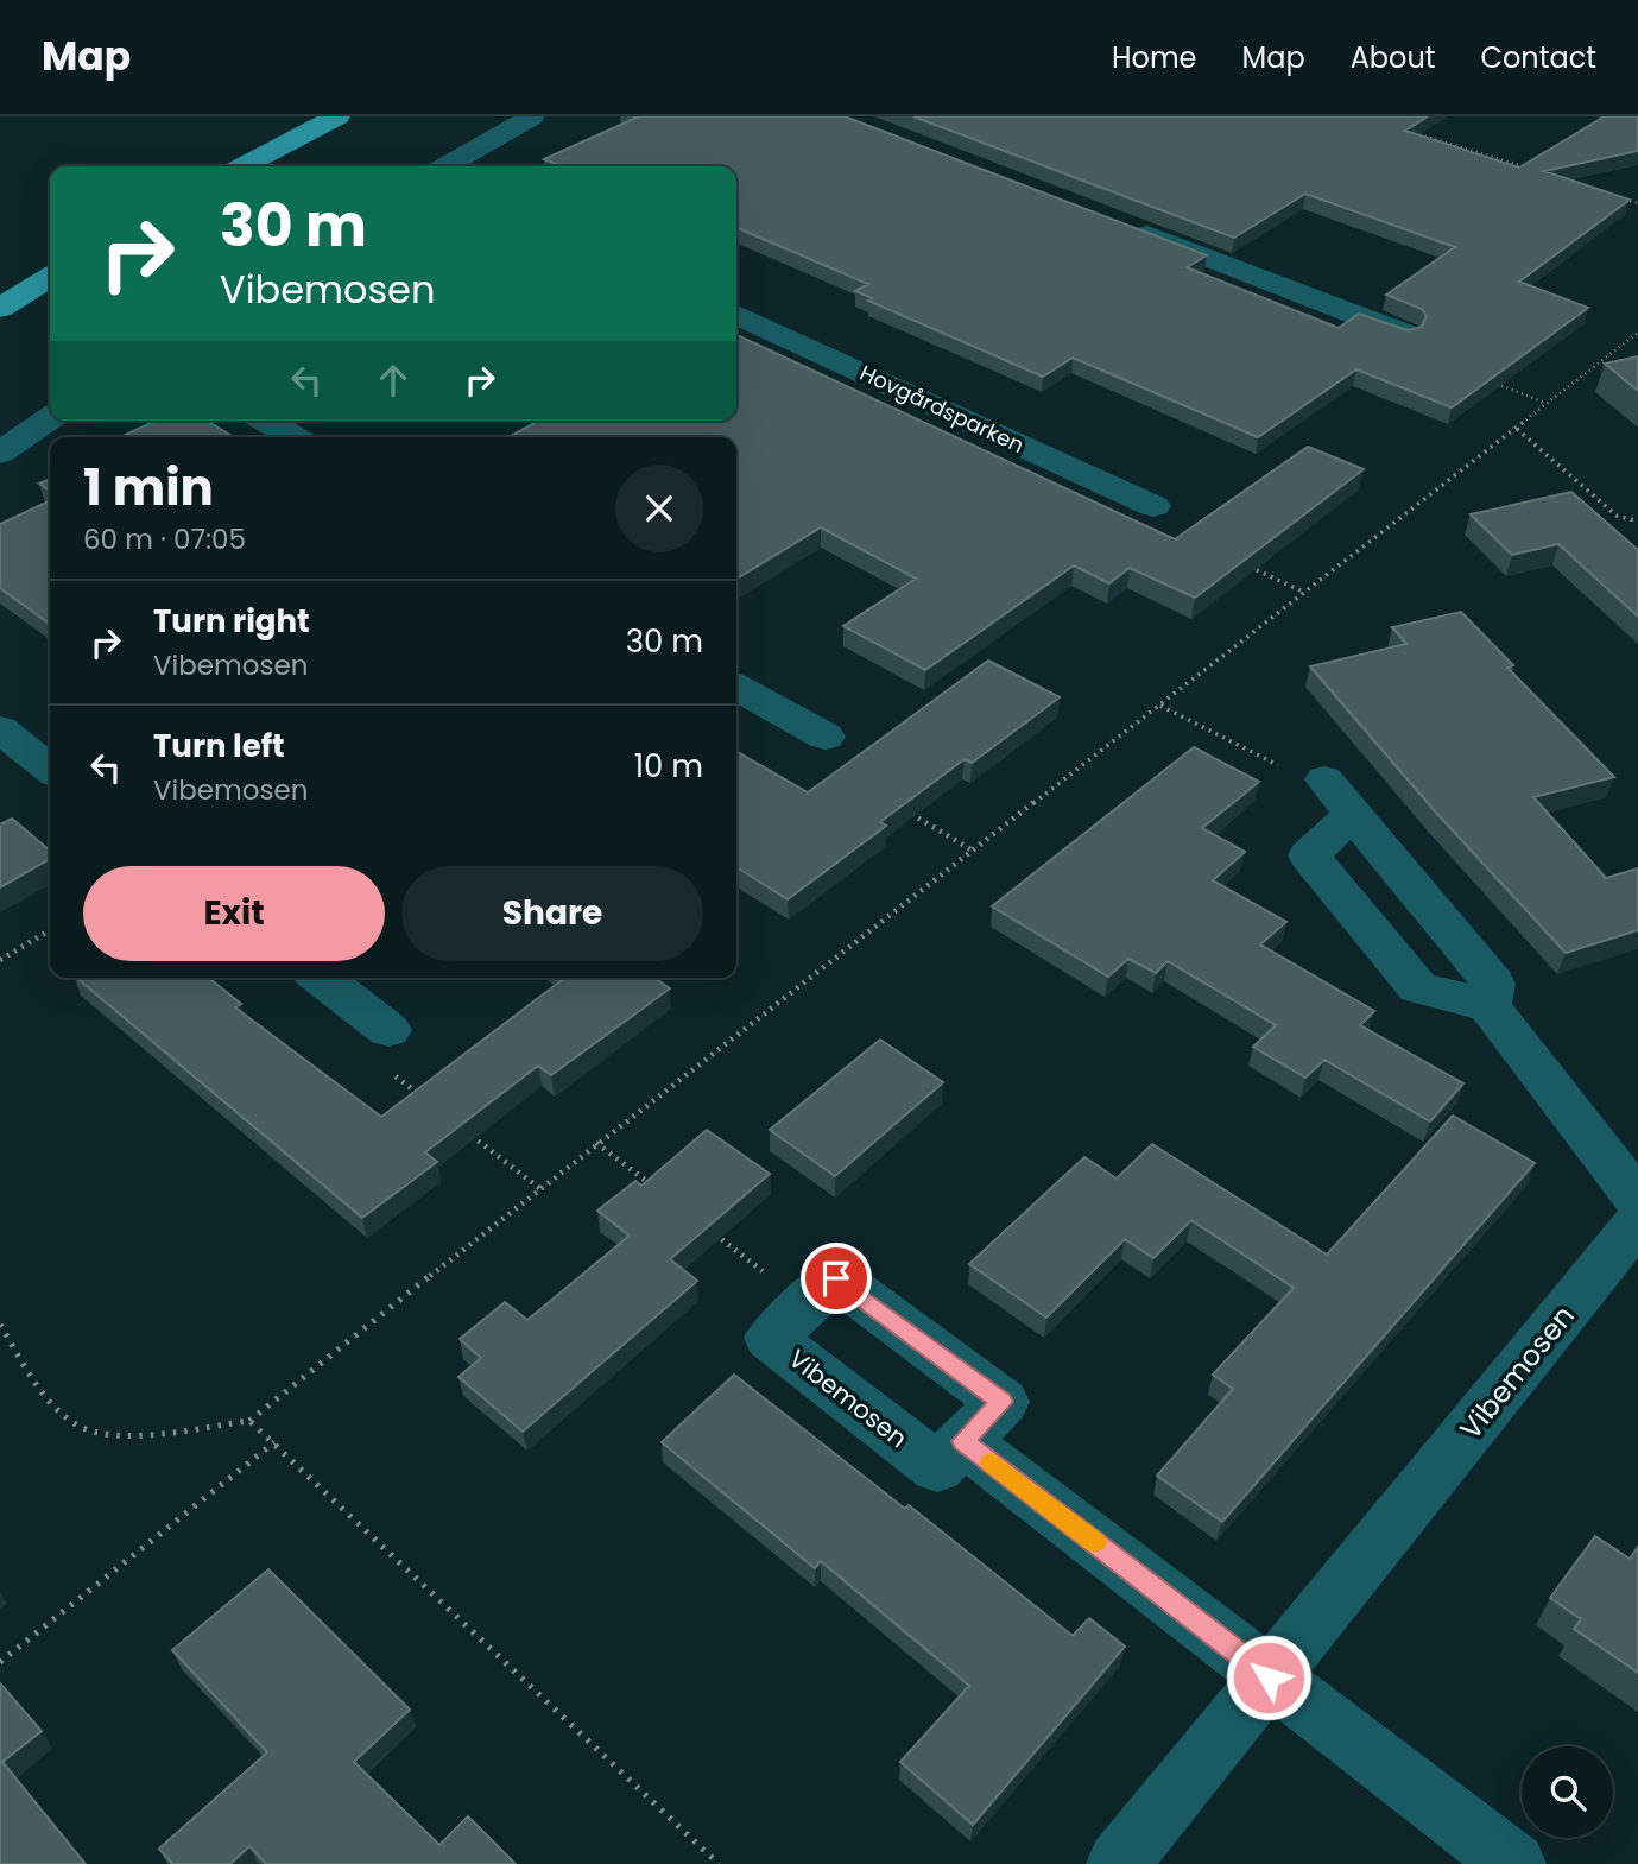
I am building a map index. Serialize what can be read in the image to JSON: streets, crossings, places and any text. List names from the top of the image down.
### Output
{
  "streets": {
    "street": ["Hovgårdsparken", "Vibemosen"]
  },
  "page": {
    "header": "Map",
    "nav": [
      "Home",
      "Map",
      "About",
      "Contact"
    ],
    "turn": ["30 m", "Vibemosen"],
    "heading": ["1 min", "60 m · 07:05"],
    "list": [
      {
        "name": "Turn right",
        "note": "Vibemosen",
        "value": "30 m"
      },
      {
        "name": "Turn left",
        "note": "Vibemosen",
        "value": "10 m"
      }
    ],
    "buttons": ["Exit", "Share"]
  }
}
